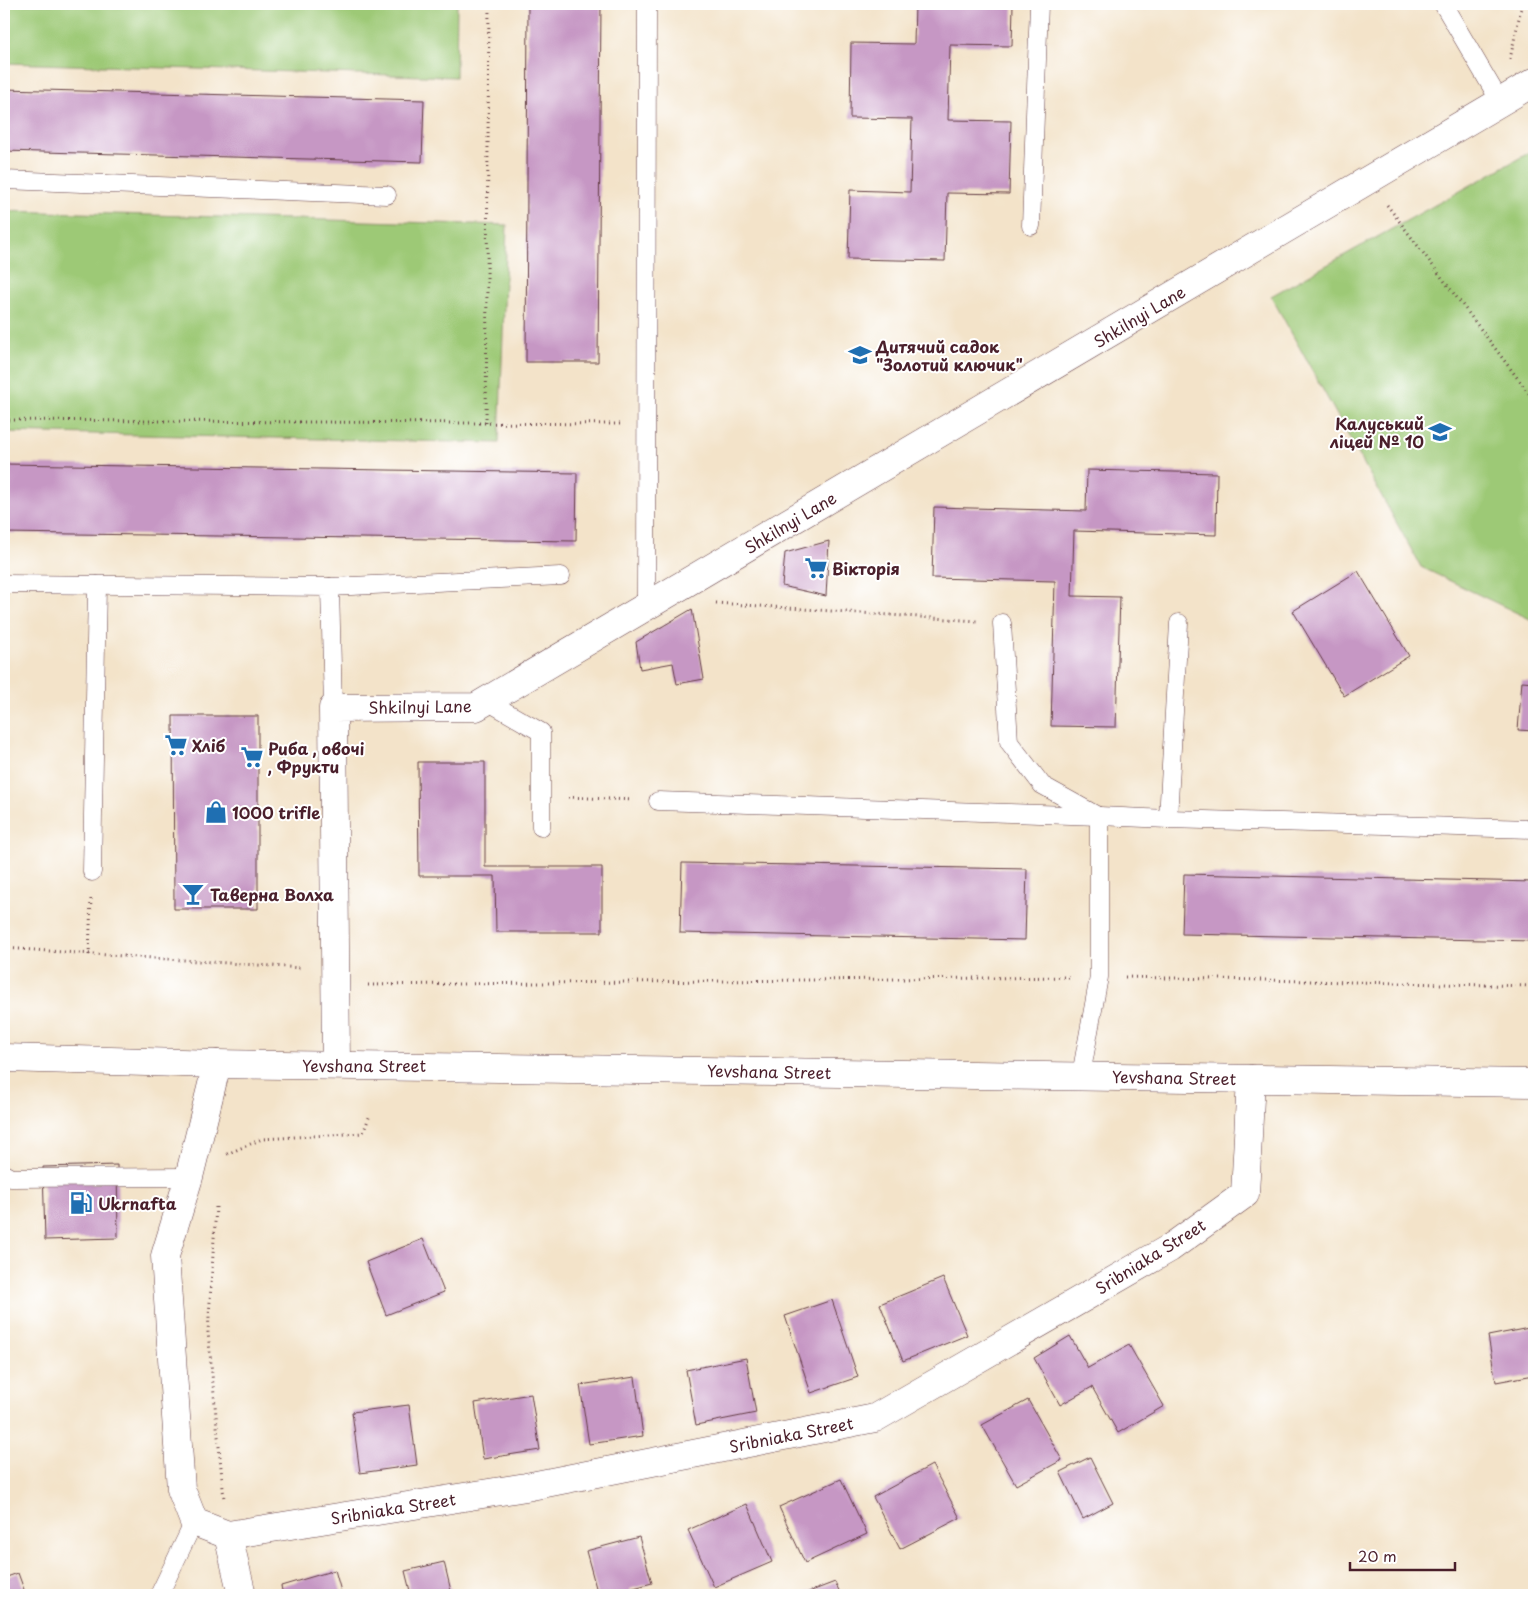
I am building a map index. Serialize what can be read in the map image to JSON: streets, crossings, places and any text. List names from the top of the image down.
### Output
{
  "streets": {
    "street": ["Shkilnyi Lane", "Yevshana Street", "Sribniaka Street"]
  },
  "crossings": [
    ["Yevshana Street", "Sribniaka Street"]
  ],
  "places": {
    "school or university": ["Дитячий садок \"Золотий ключик\"", "Калуський ліцей № 10"],
    "supermarket": ["Вікторія", "Хліб", "Риба , овочі , Фрукти"],
    "shop": ["1000 trifle"],
    "bar": ["Таверна Волха"],
    "fuel station": ["Ukrnafta"]
  },
  "scale_bar": "20 m"
}
